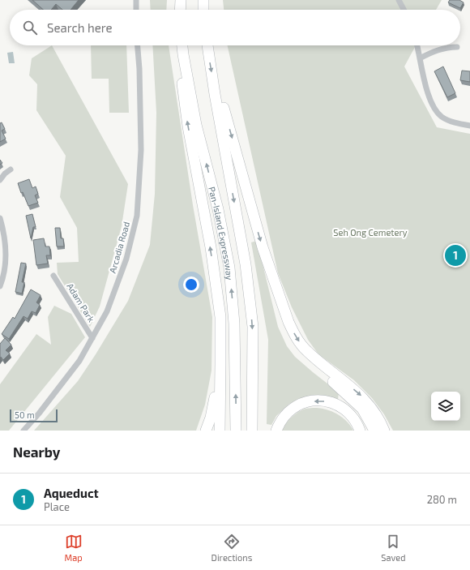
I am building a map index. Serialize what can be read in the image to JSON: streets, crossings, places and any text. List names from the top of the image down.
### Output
{
  "streets": {
    "highway": ["Pan-Island Expressway"],
    "street": ["Arcadia Road", "Adam Park"]
  },
  "crossings": [
    ["Arcadia Road", "Adam Park"]
  ],
  "parks": ["Seh Ong Cemetery"],
  "scale_bar": "50 m",
  "page": {
    "search": "Search here",
    "pins": "1",
    "scale": "50 m",
    "heading": "Nearby",
    "list": [
      {
        "mark": "1",
        "name": "Aqueduct",
        "note": "Place",
        "value": "280 m"
      }
    ],
    "nav": ["Map", "Directions", "Saved"]
  }
}
